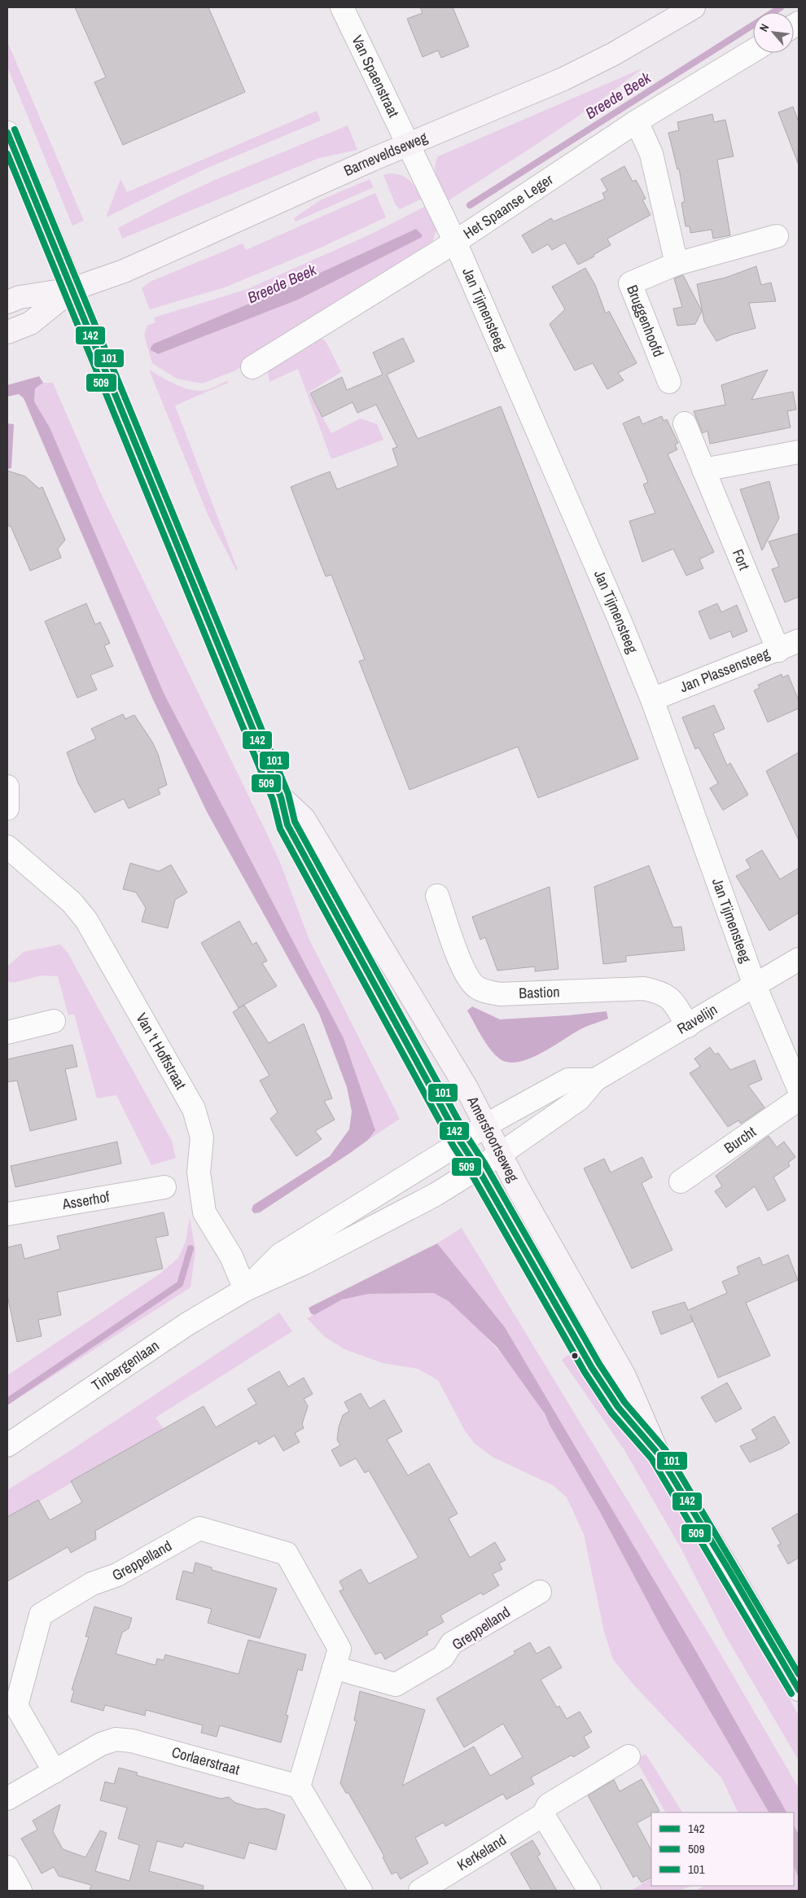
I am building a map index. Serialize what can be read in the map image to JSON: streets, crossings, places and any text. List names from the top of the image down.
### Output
{
  "streets": {
    "main road": ["Barneveldseweg", "Amersfoortseweg"],
    "street": [
      "Van Spaenstraat",
      "Het Spaanse Leger",
      "Jan Tijmensteeg",
      "Bruggenhoofd",
      "Fort",
      "Jan Plassensteeg",
      "Bastion",
      "Ravelijn",
      "Van 't Hoffstraat",
      "Burcht",
      "Asserhof",
      "Tinbergenlaan",
      "Greppelland",
      "Corlaerstraat",
      "Kerkeland"
    ]
  },
  "crossings": [
    ["Van Spaenstraat", "Barneveldseweg"],
    ["Van Spaenstraat", "Jan Tijmensteeg"],
    ["Barneveldseweg", "Jan Tijmensteeg"],
    ["Barneveldseweg", "Amersfoortseweg"],
    ["Het Spaanse Leger", "Jan Tijmensteeg"],
    ["Jan Tijmensteeg", "Jan Plassensteeg"],
    ["Jan Tijmensteeg", "Ravelijn"],
    ["Fort", "Jan Plassensteeg"],
    ["Bastion", "Ravelijn"],
    ["Ravelijn", "Amersfoortseweg"],
    ["Ravelijn", "Tinbergenlaan"],
    ["Van 't Hoffstraat", "Tinbergenlaan"],
    ["Amersfoortseweg", "Tinbergenlaan"],
    ["Greppelland", "Corlaerstraat"]
  ],
  "water": ["Breede Beek"],
  "lines": ["transit line 101", "transit line 142", "transit line 509"],
  "legend": ["142", "509", "101"],
  "north": "top left"
}
